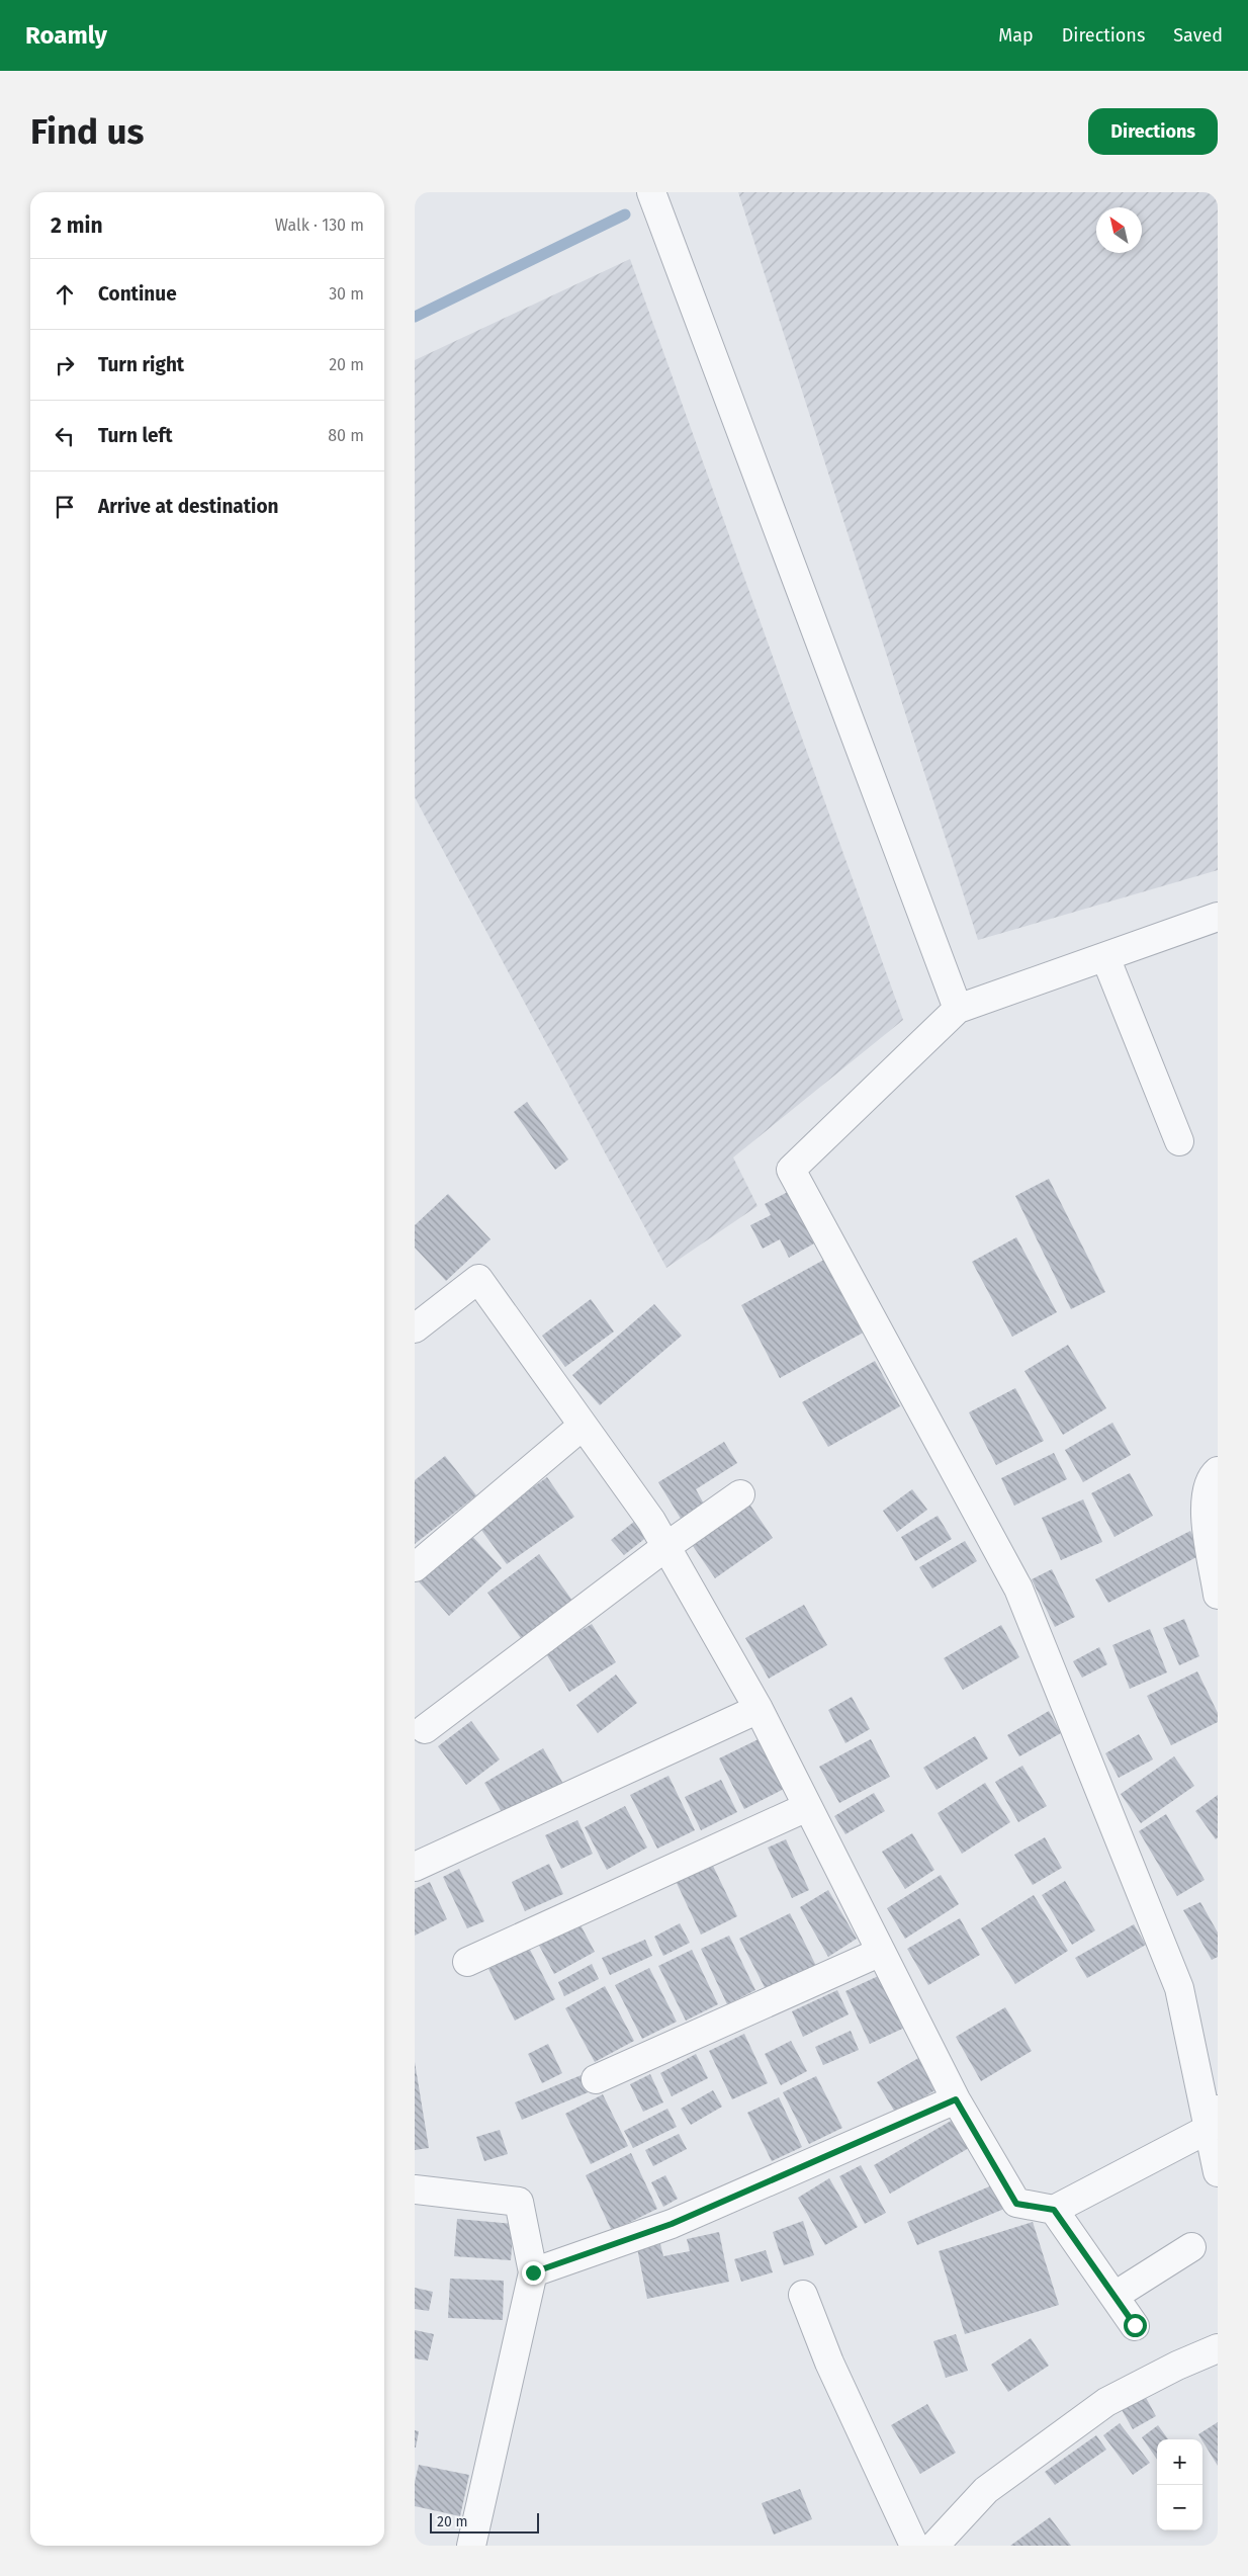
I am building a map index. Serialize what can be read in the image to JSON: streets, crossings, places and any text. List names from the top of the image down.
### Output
{
  "scale_bar": "20 m",
  "north": "top left",
  "page": {
    "header": "Roamly",
    "nav": ["Map", "Directions", "Saved"],
    "buttons": "Directions",
    "title": "Find us",
    "heading": ["2 min", "Walk · 130 m"],
    "list": [
      ["Continue", "30 m"],
      ["Turn right", "20 m"],
      ["Turn left", "80 m"],
      "Arrive at destination"
    ],
    "map_buttons": ["+", "−"],
    "scale": "20 m"
  }
}
